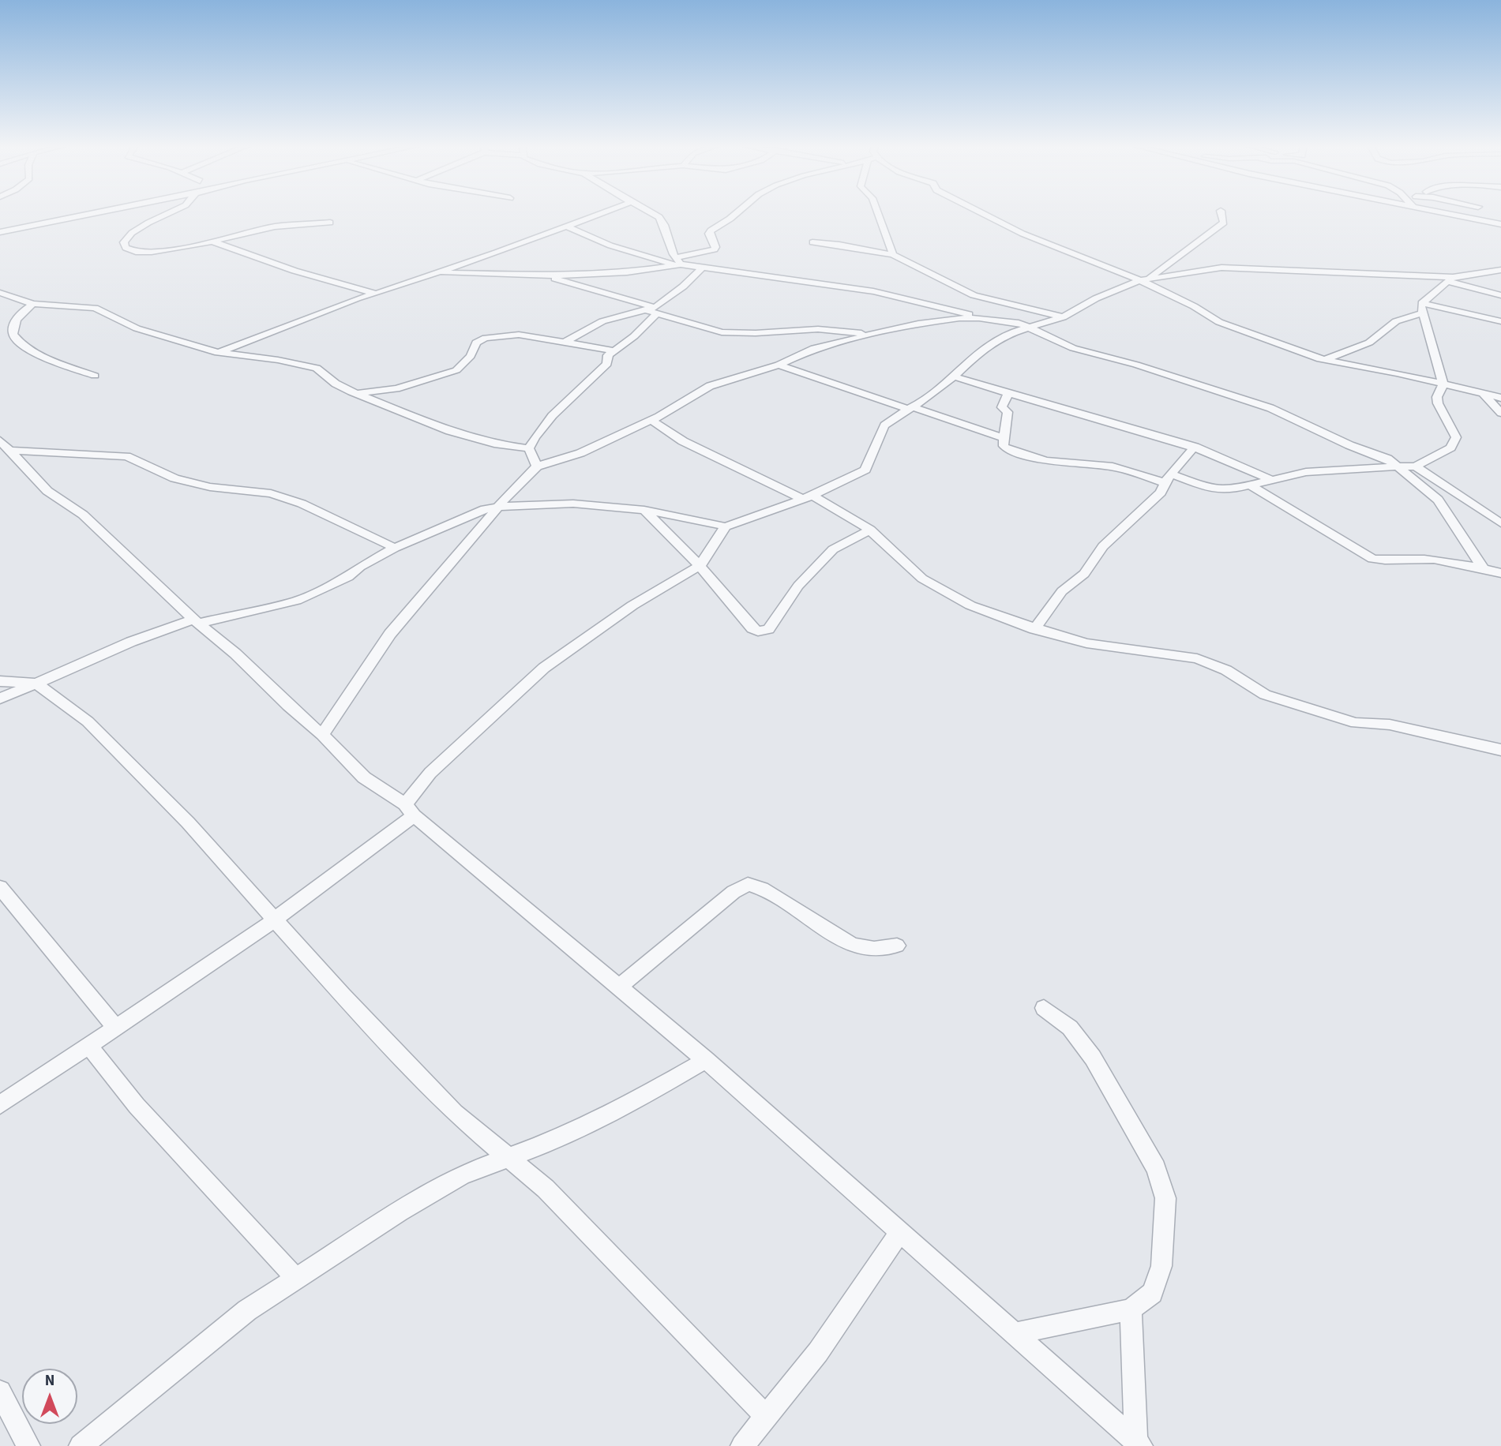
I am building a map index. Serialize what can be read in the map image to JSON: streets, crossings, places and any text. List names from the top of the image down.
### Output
{
  "north": "top"
}
